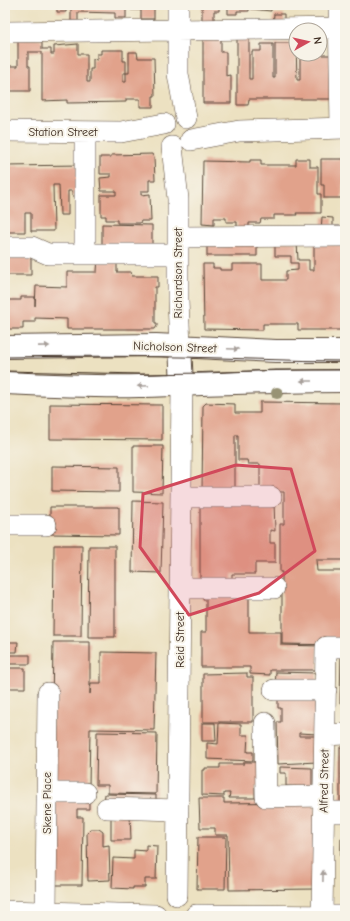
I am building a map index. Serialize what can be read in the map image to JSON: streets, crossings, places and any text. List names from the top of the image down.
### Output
{
  "streets": {
    "main road": ["Nicholson Street"],
    "street": [
      "Station Street",
      "Richardson Street",
      "Reid Street",
      "Alfred Street",
      "Skene Place"
    ]
  },
  "crossings": [
    ["Station Street", "Richardson Street"],
    ["Richardson Street", "Nicholson Street"]
  ],
  "one_way": ["Alfred Street"],
  "north": "right"
}
